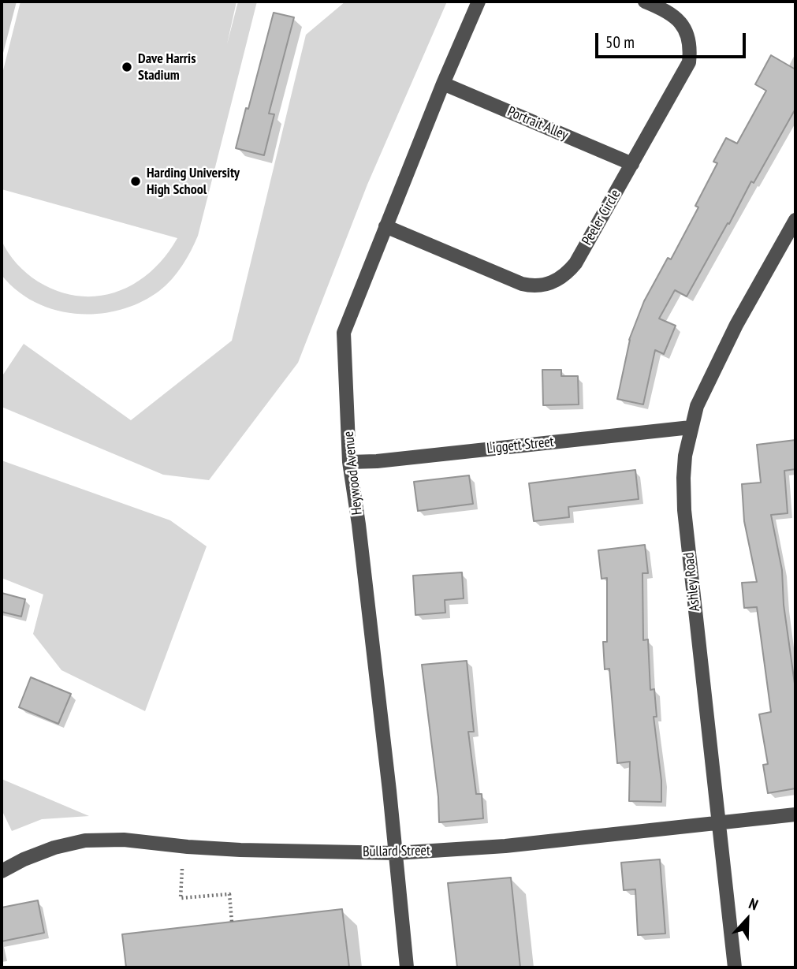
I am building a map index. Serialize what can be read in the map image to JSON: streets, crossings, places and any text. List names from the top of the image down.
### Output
{
  "streets": {
    "street": [
      "Portrait Alley",
      "Peeler Circle",
      "Liggett Street",
      "Heywood Avenue",
      "Ashley Road",
      "Bullard Street"
    ]
  },
  "crossings": [
    ["Portrait Alley", "Peeler Circle"],
    ["Portrait Alley", "Heywood Avenue"],
    ["Peeler Circle", "Heywood Avenue"],
    ["Liggett Street", "Heywood Avenue"],
    ["Liggett Street", "Ashley Road"],
    ["Heywood Avenue", "Bullard Street"],
    ["Ashley Road", "Bullard Street"]
  ],
  "places": ["Dave Harris Stadium", "Harding University High School"],
  "scale_bar": "50 m",
  "north": "top"
}
